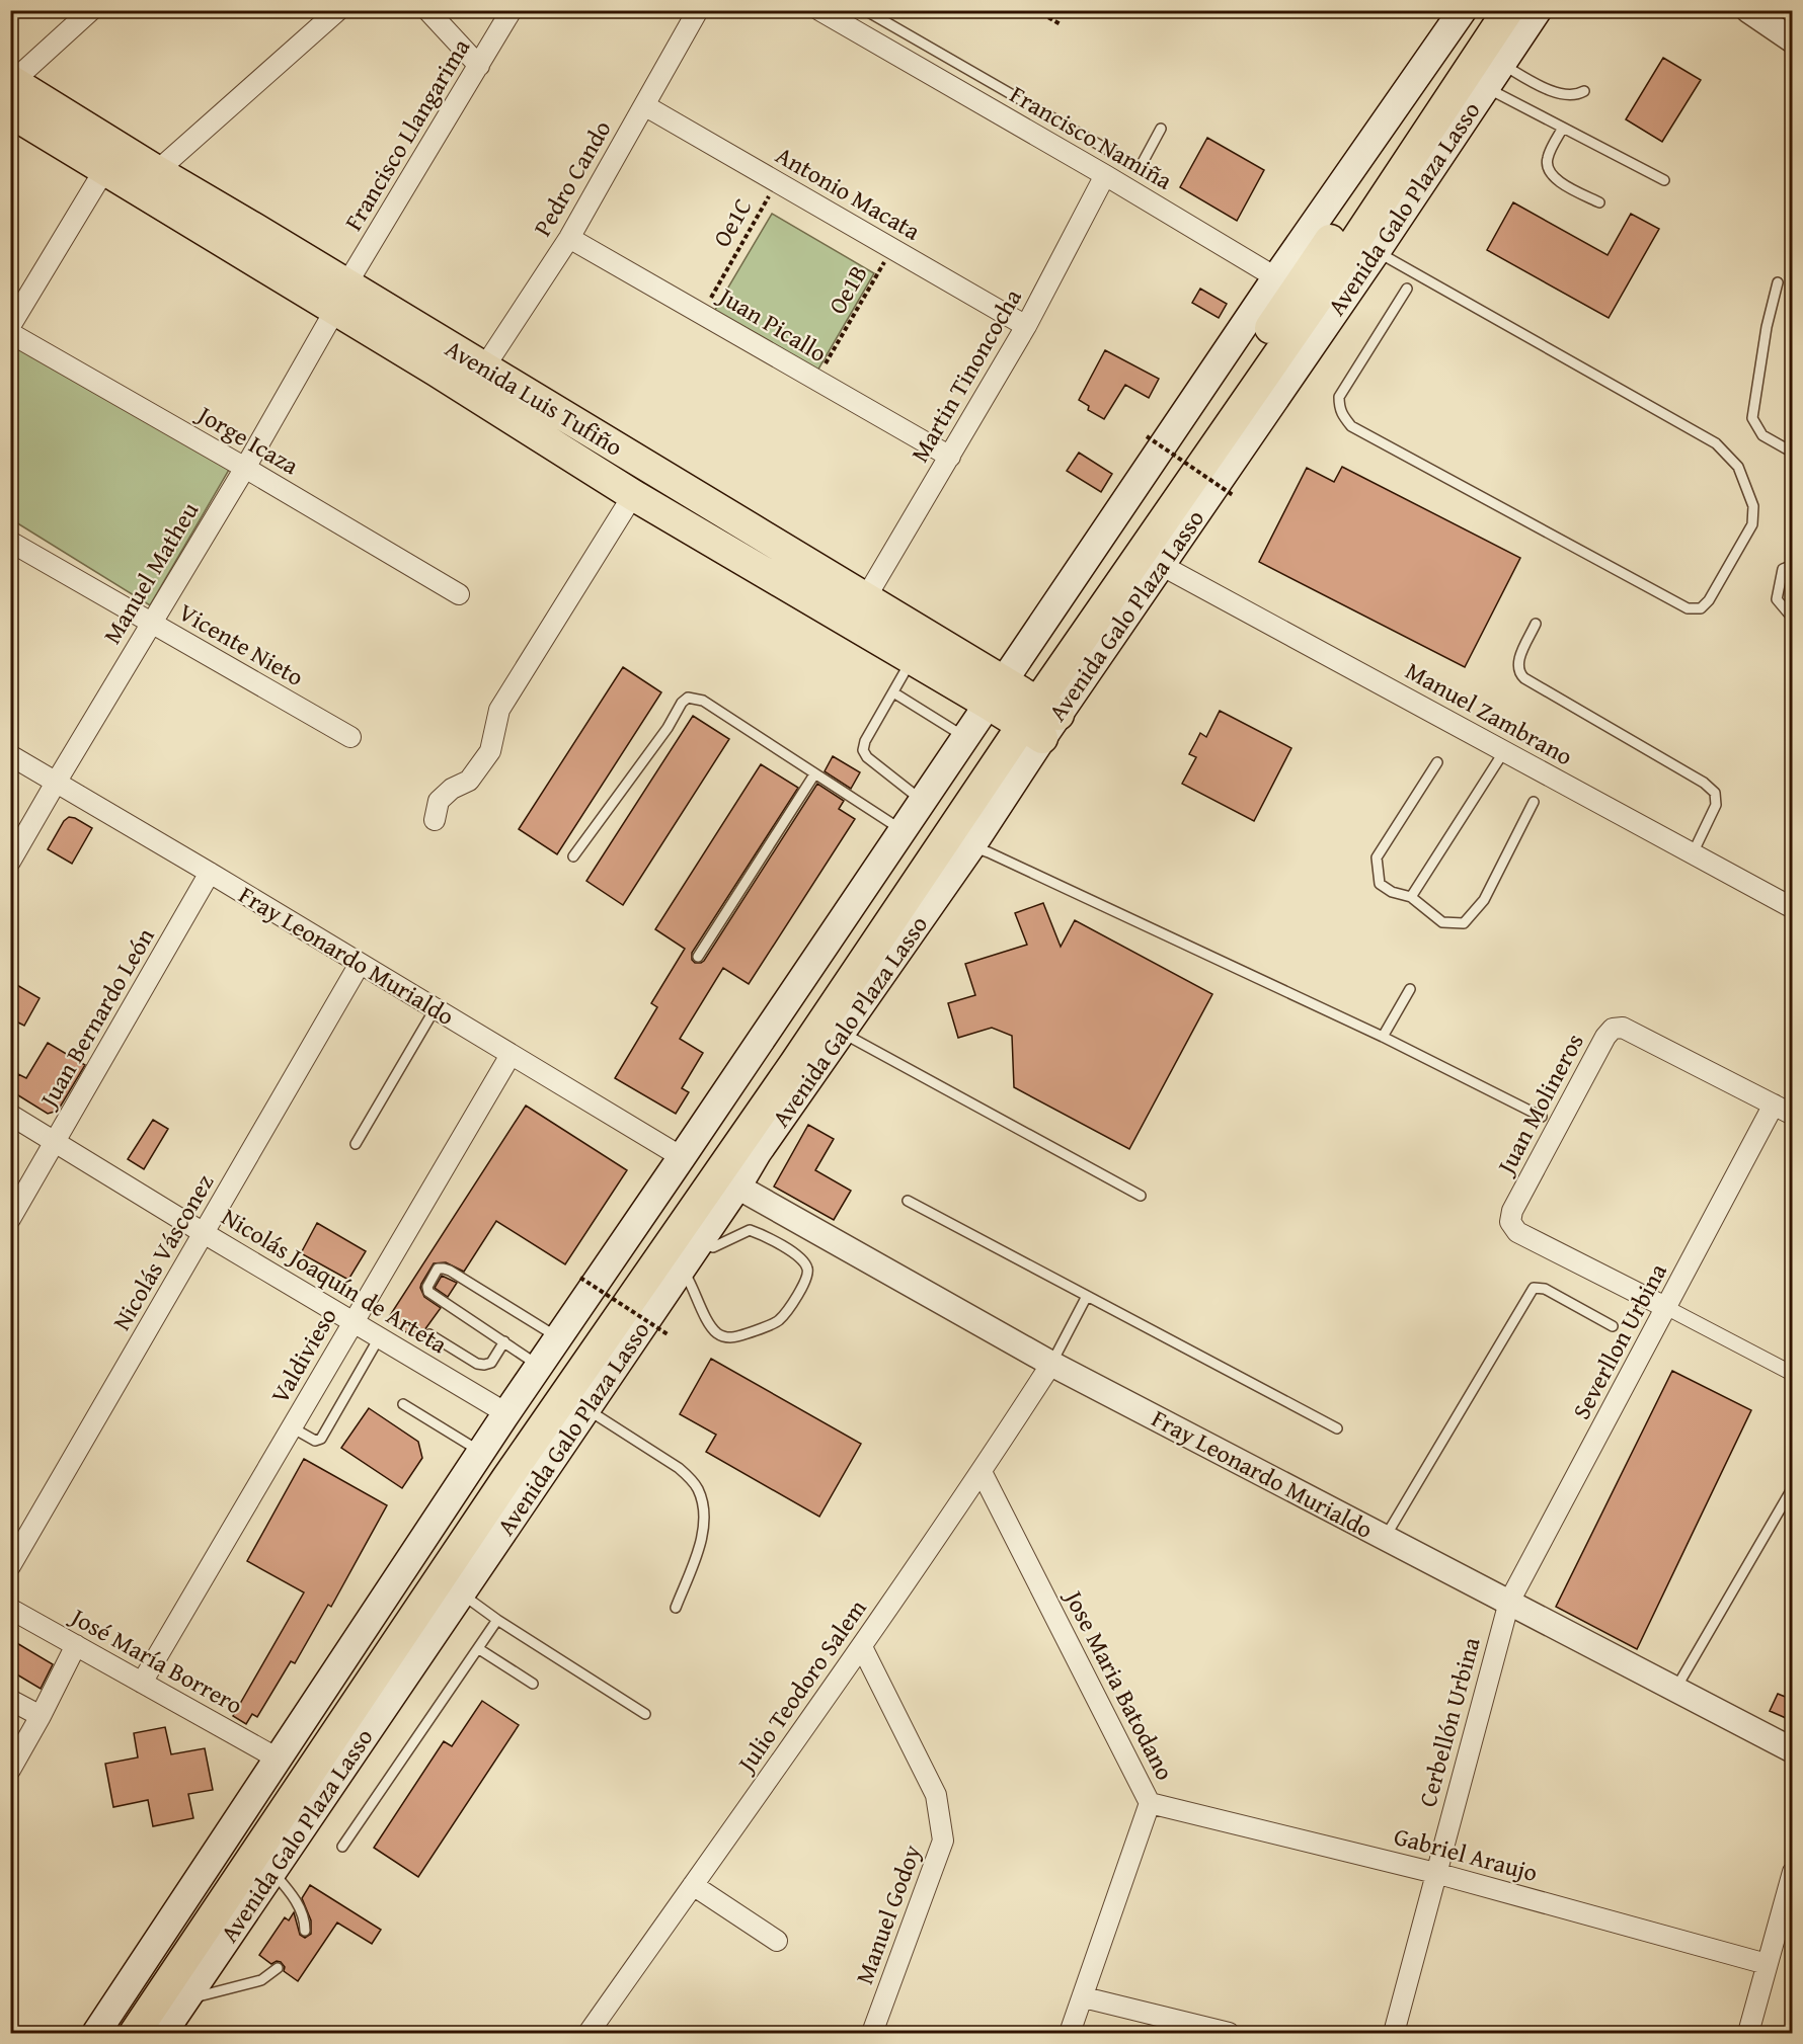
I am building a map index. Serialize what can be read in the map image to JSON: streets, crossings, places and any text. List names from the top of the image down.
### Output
{
  "streets": {
    "main road": ["Avenida Galo Plaza Lasso", "Avenida Luis Tufiño"],
    "street": [
      "Francisco Llangarima",
      "Francisco Namiña",
      "Pedro Cando",
      "Antonio Macata",
      "Juan Picallo",
      "Martin Tinoncocha",
      "Jorge Icaza",
      "Manuel Matheu",
      "Vicente Nieto",
      "Manuel Zambrano",
      "Fray Leonardo Murialdo",
      "Juan Bernardo León",
      "Juan Molineros",
      "Nicolás Vásconez",
      "Nicolás Joaquín de Arteta",
      "Severllon Urbina",
      "Valdivieso",
      "José María Borrero",
      "Julio Teodoro Salem",
      "Jose Maria Batodano",
      "Cerbellón Urbina",
      "Gabriel Araujo",
      "Manuel Godoy"
    ],
    "path": ["Oe1C", "Oe1B"]
  },
  "crossings": [
    ["Francisco Llangarima", "Avenida Luis Tufiño"],
    ["Francisco Llangarima", "Manuel Matheu"],
    ["Francisco Namiña", "Avenida Galo Plaza Lasso"],
    ["Francisco Namiña", "Martin Tinoncocha"],
    ["Pedro Cando", "Antonio Macata"],
    ["Pedro Cando", "Juan Picallo"],
    ["Pedro Cando", "Avenida Luis Tufiño"],
    ["Antonio Macata", "Oe1C"],
    ["Antonio Macata", "Oe1B"],
    ["Antonio Macata", "Martin Tinoncocha"],
    ["Avenida Galo Plaza Lasso", "Avenida Luis Tufiño"],
    ["Avenida Galo Plaza Lasso", "Manuel Zambrano"],
    ["Avenida Galo Plaza Lasso", "Fray Leonardo Murialdo"],
    ["Avenida Galo Plaza Lasso", "Nicolás Joaquín de Arteta"],
    ["Avenida Galo Plaza Lasso", "José María Borrero"],
    ["Oe1C", "Juan Picallo"],
    ["Oe1B", "Juan Picallo"],
    ["Juan Picallo", "Martin Tinoncocha"],
    ["Martin Tinoncocha", "Avenida Luis Tufiño"],
    ["Avenida Luis Tufiño", "Manuel Matheu"],
    ["Jorge Icaza", "Manuel Matheu"],
    ["Manuel Matheu", "Vicente Nieto"],
    ["Manuel Matheu", "Fray Leonardo Murialdo"],
    ["Fray Leonardo Murialdo", "Juan Bernardo León"],
    ["Fray Leonardo Murialdo", "Nicolás Vásconez"],
    ["Fray Leonardo Murialdo", "Severllon Urbina"],
    ["Fray Leonardo Murialdo", "Valdivieso"],
    ["Fray Leonardo Murialdo", "Julio Teodoro Salem"],
    ["Fray Leonardo Murialdo", "Cerbellón Urbina"],
    ["Juan Bernardo León", "Nicolás Joaquín de Arteta"],
    ["Juan Molineros", "Severllon Urbina"],
    ["Nicolás Vásconez", "Nicolás Joaquín de Arteta"],
    ["Nicolás Joaquín de Arteta", "Valdivieso"],
    ["Severllon Urbina", "Cerbellón Urbina"],
    ["Valdivieso", "José María Borrero"],
    ["Julio Teodoro Salem", "Jose Maria Batodano"],
    ["Julio Teodoro Salem", "Manuel Godoy"],
    ["Jose Maria Batodano", "Gabriel Araujo"],
    ["Cerbellón Urbina", "Gabriel Araujo"]
  ]
}
